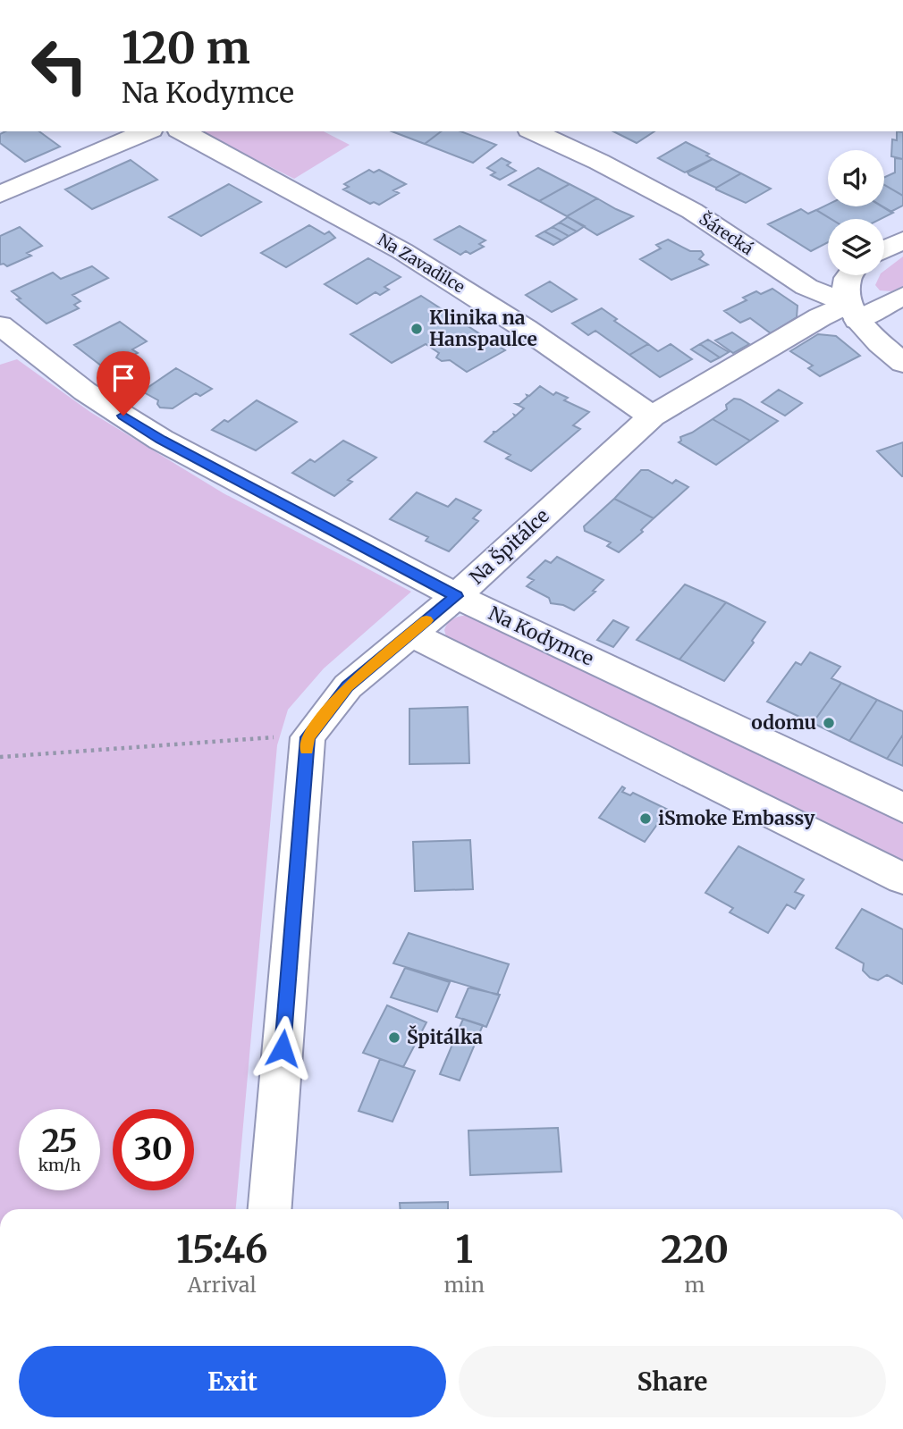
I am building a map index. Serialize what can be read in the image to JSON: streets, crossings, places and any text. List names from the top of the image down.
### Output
{
  "streets": {
    "street": [
      "Šárecká",
      "Na Zavadilce",
      "Na Špitálce",
      "Na Kodymce"
    ]
  },
  "crossings": [
    ["Šárecká", "Na Špitálce"],
    ["Na Zavadilce", "Na Špitálce"],
    ["Na Špitálce", "Na Kodymce"]
  ],
  "places": [
    "Klinika na Hanspaulce",
    "odomu",
    "iSmoke Embassy",
    "Špitálka"
  ],
  "page": {
    "turn": ["120 m", "Na Kodymce"],
    "speed": "25 km/h",
    "limit": "30",
    "eta": [
      "15:46",
      "Arrival",
      "1",
      "min",
      "220",
      "m"
    ],
    "buttons": ["Exit", "Share"]
  }
}
